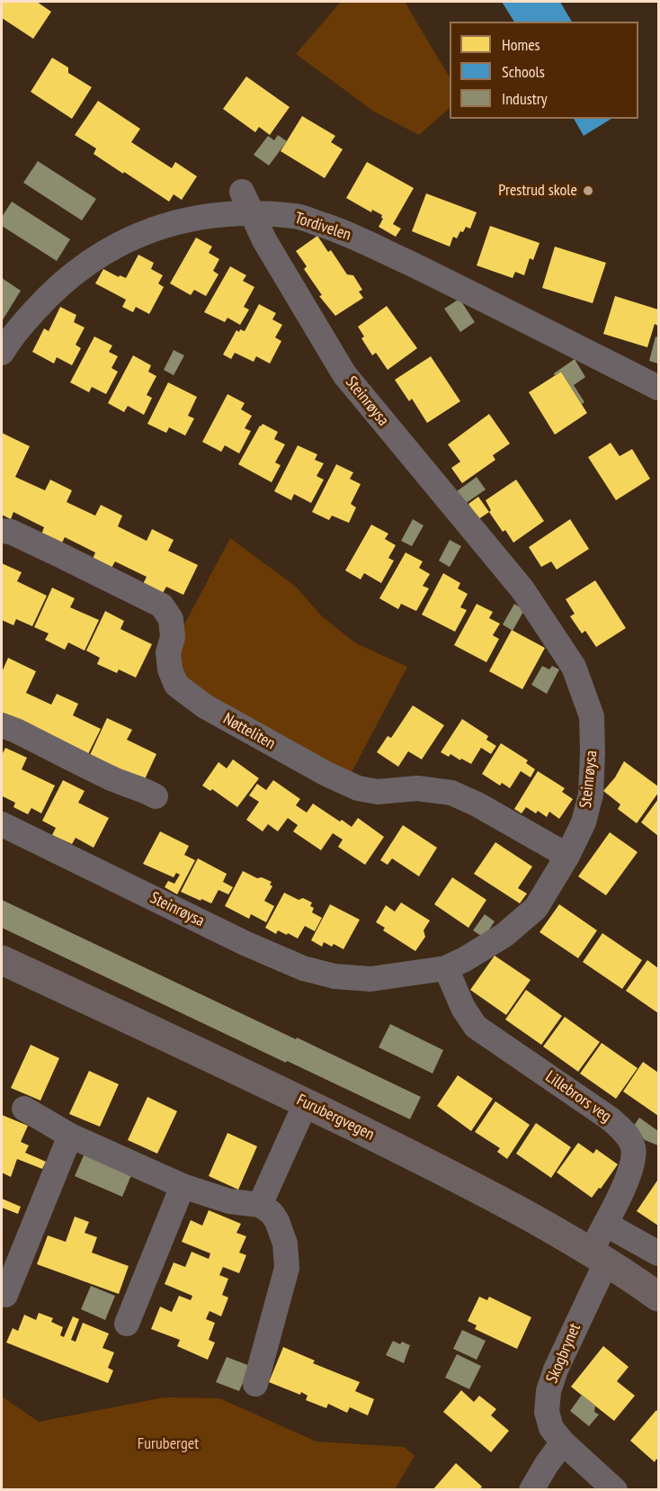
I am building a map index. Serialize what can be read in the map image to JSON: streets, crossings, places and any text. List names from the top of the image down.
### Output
{
  "streets": {
    "main road": ["Furubergvegen"],
    "street": [
      "Tordivelen",
      "Steinrøysa",
      "Nøtteliten",
      "Lillebrors veg",
      "Skogbrynet"
    ]
  },
  "crossings": [
    ["Tordivelen", "Steinrøysa"],
    ["Steinrøysa", "Nøtteliten"],
    ["Steinrøysa", "Lillebrors veg"],
    ["Lillebrors veg", "Furubergvegen"],
    ["Lillebrors veg", "Skogbrynet"],
    ["Furubergvegen", "Skogbrynet"]
  ],
  "parks": ["Furuberget"],
  "places": ["Prestrud skole"],
  "legend": ["Homes", "Schools", "Industry"]
}
